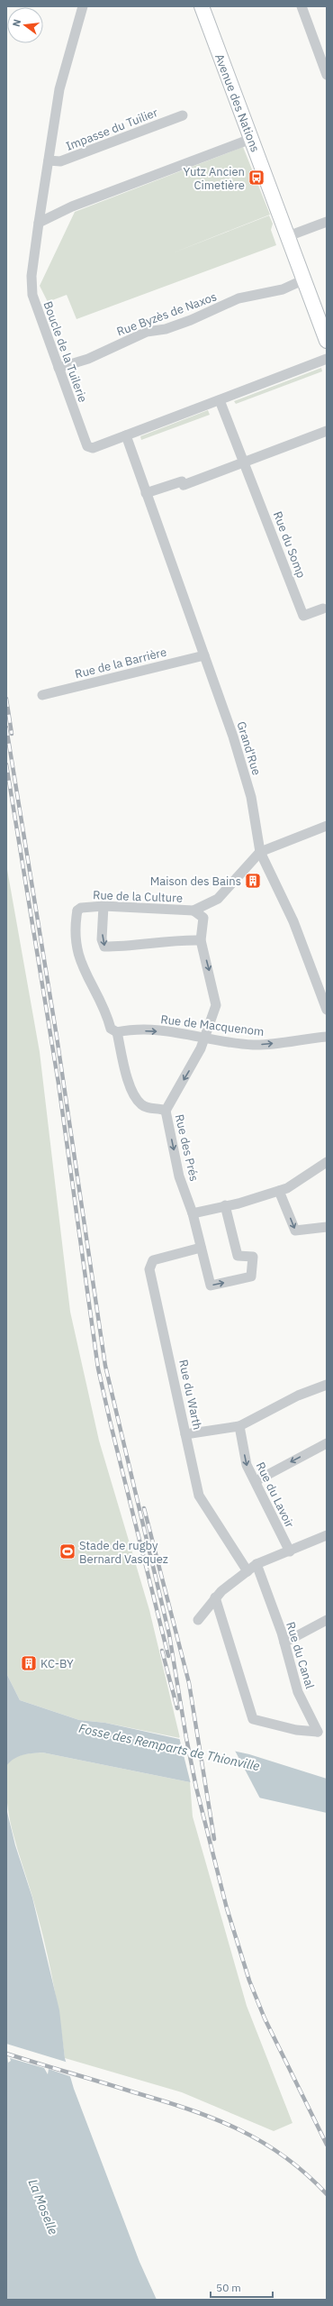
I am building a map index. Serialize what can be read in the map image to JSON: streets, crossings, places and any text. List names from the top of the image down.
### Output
{
  "streets": {
    "main road": ["Avenue des Nations"],
    "street": [
      "Impasse du Tuilier",
      "Rue Byzès de Naxos",
      "Boucle de la Tuilerie",
      "Rue du Somp",
      "Rue de la Barrière",
      "Grand'Rue",
      "Rue de la Culture",
      "Rue de Macquenom",
      "Rue des Prés",
      "Rue du Warth",
      "Rue du Lavoir",
      "Rue du Canal"
    ]
  },
  "crossings": [
    ["Avenue des Nations", "Rue Byzès de Naxos"],
    ["Impasse du Tuilier", "Boucle de la Tuilerie"],
    ["Rue Byzès de Naxos", "Boucle de la Tuilerie"],
    ["Boucle de la Tuilerie", "Rue du Somp"],
    ["Rue de la Barrière", "Grand'Rue"],
    ["Grand'Rue", "Rue de la Culture"],
    ["Rue de la Culture", "Rue des Prés"],
    ["Rue de Macquenom", "Rue des Prés"],
    ["Rue des Prés", "Rue du Warth"]
  ],
  "one_way": ["Rue de Macquenom", "Rue du Lavoir"],
  "water": ["Fosse des Remparts de Thionville", "La Moselle"],
  "places": {
    "bus stop": ["Yutz Ancien Cimetière"],
    "building": ["Maison des Bains", "KC-BY"],
    "sports": ["Stade de rugby Bernard Vasquez"]
  },
  "scale_bar": "50 m",
  "north": "left"
}
